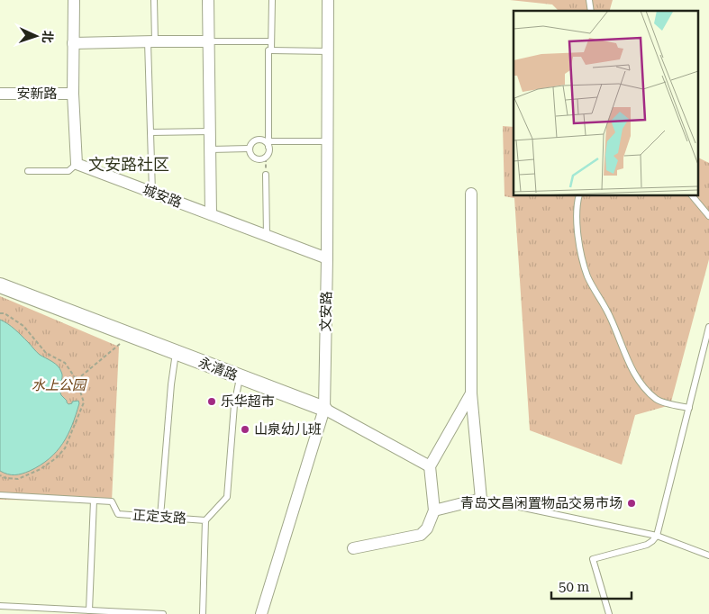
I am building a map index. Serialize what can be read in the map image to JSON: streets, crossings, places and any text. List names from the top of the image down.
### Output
{
  "streets": {
    "street": [
      "安新路",
      "城安路",
      "文安路",
      "永清路"
    ],
    "lane": ["正定支路"]
  },
  "crossings": [
    ["城安路", "文安路"],
    ["文安路", "永清路"]
  ],
  "districts": ["文安路社区"],
  "parks": ["水上公园"],
  "places": ["乐华超市", "山泉幼儿班", "青岛文昌闲置物品交易市场"],
  "scale_bar": "50 m",
  "north": "right"
}
